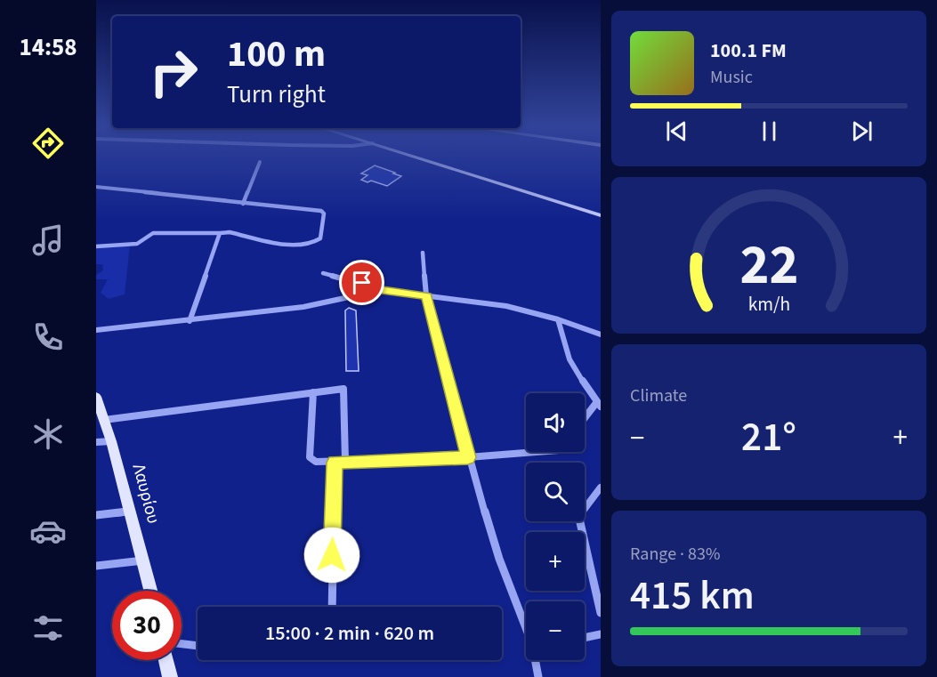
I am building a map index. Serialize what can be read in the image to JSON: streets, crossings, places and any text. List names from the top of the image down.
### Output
{
  "streets": {
    "main road": ["Λαυρίου"]
  },
  "page": {
    "tabs": "14:58",
    "turn": ["100 m", "Turn right"],
    "song": ["100.1 FM", "Music"],
    "tile": [
      "Climate",
      ["Range · 83%", "415 km"]
    ],
    "map_buttons": ["+", "−"],
    "heat": ["−", "21°", "+"],
    "limit": "30",
    "trip": "15:00 · 2 min · 620 m",
    "gauge": ["22", "km/h"]
  }
}
